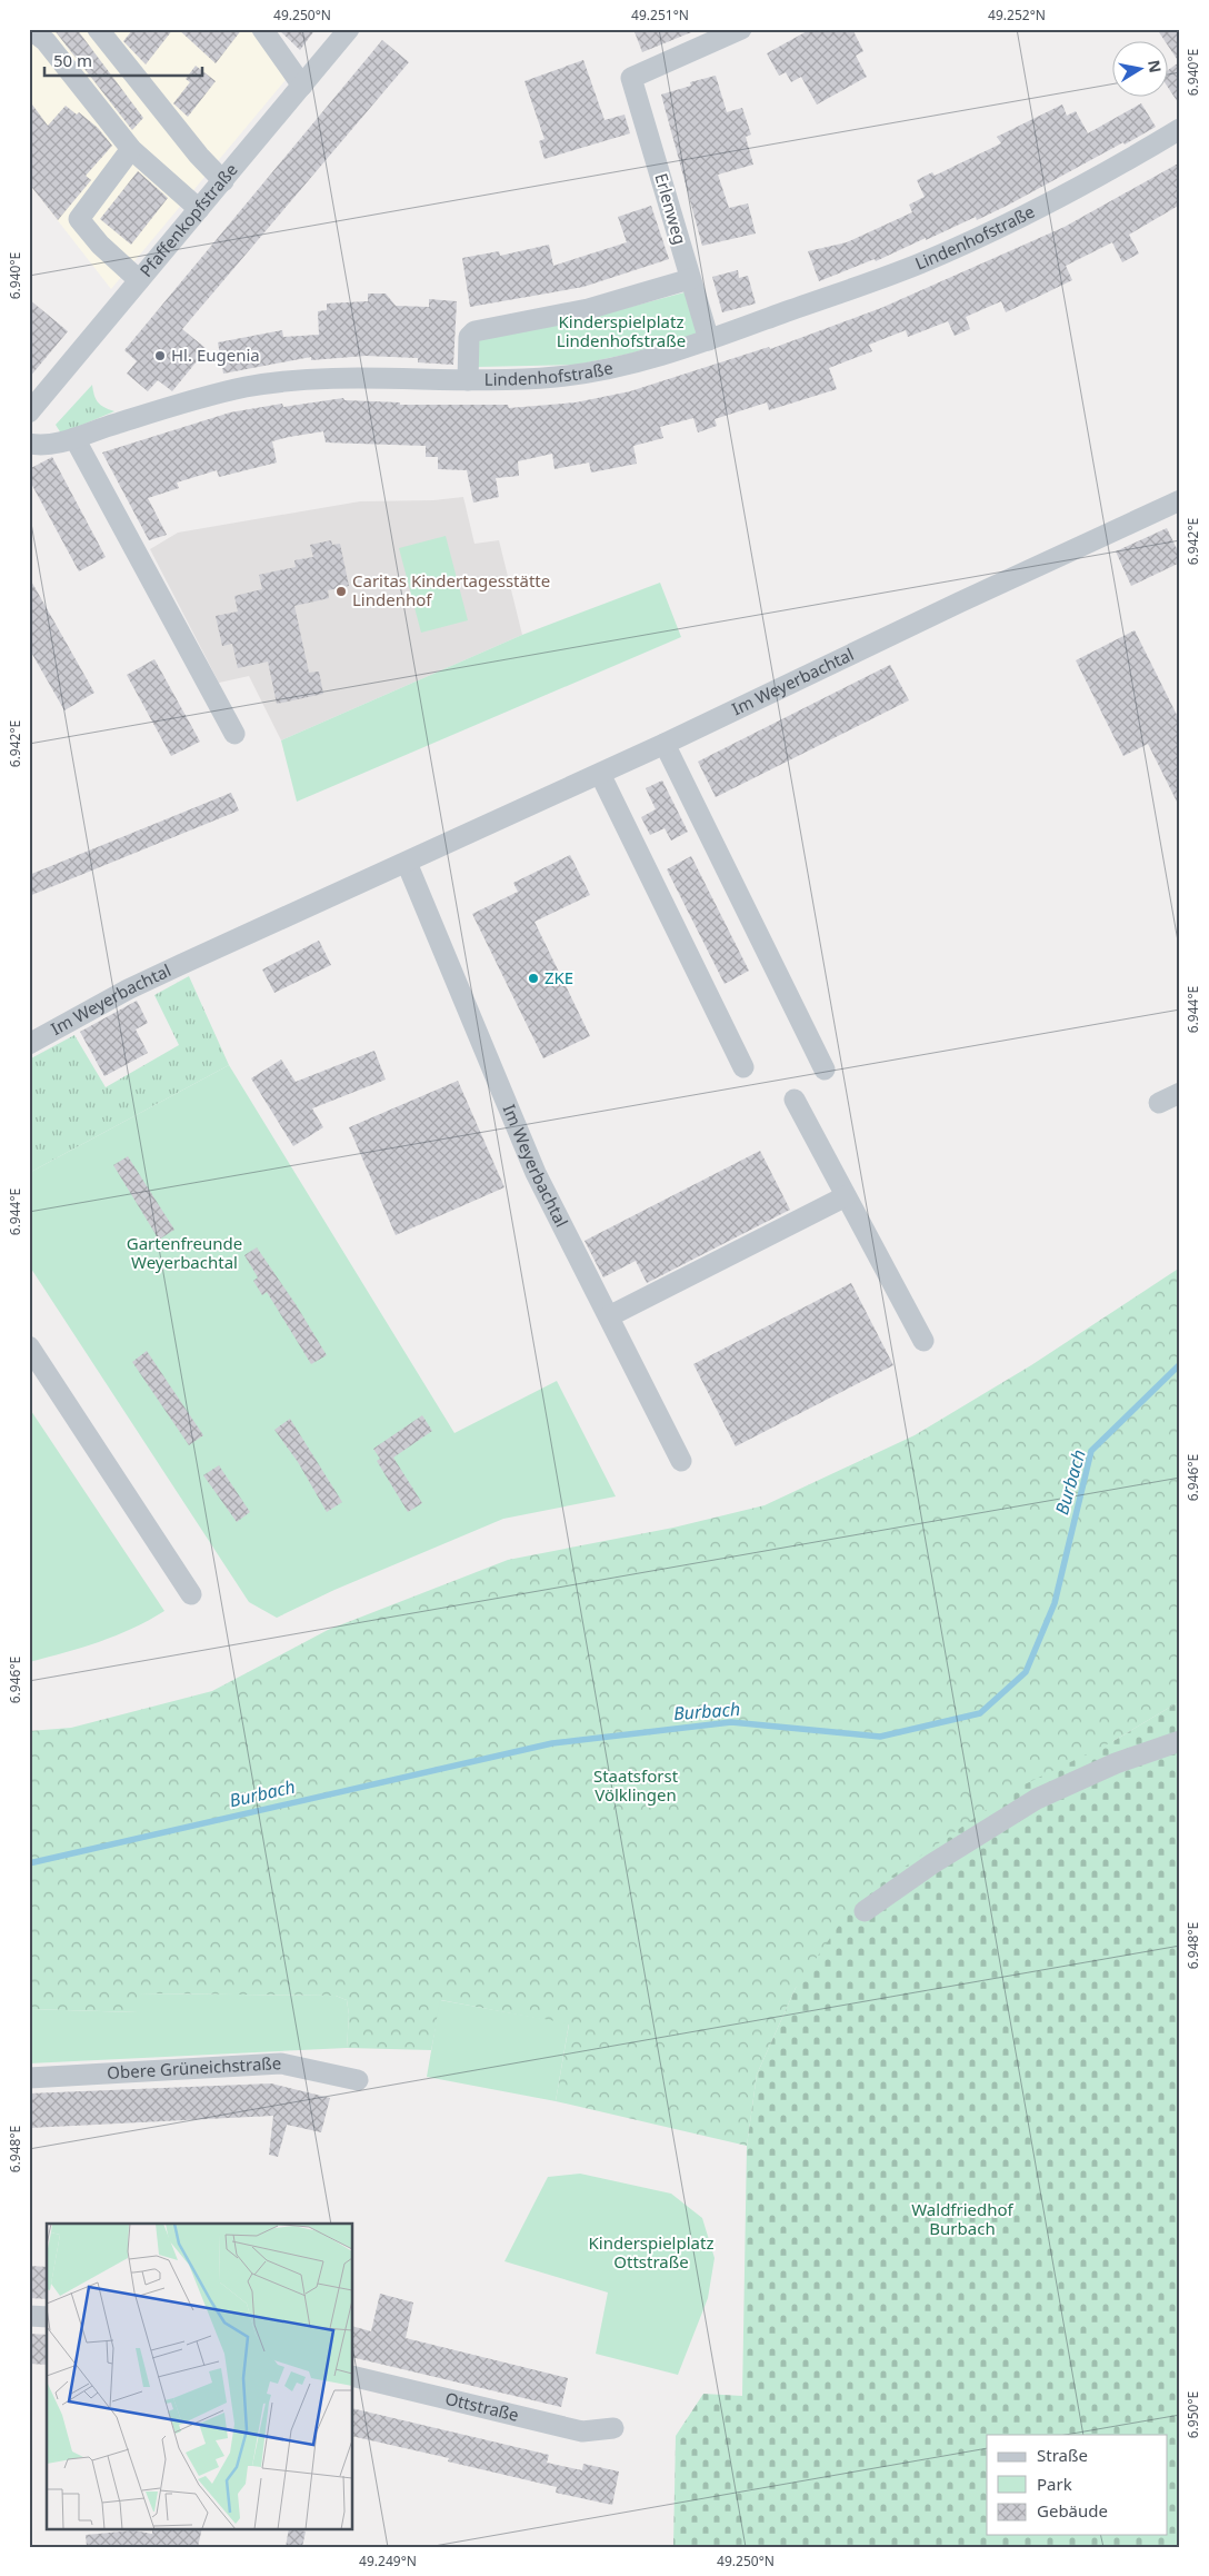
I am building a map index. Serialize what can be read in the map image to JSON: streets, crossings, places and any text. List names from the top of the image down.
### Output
{
  "streets": {
    "street": [
      "Erlenweg",
      "Pfaffenkopfstraße",
      "Lindenhofstraße",
      "Im Weyerbachtal",
      "Obere Grüneichstraße",
      "Ottstraße"
    ]
  },
  "crossings": [
    ["Erlenweg", "Lindenhofstraße"]
  ],
  "water": ["Burbach"],
  "parks": [
    "Kinderspielplatz Lindenhofstraße",
    "Gartenfreunde Weyerbachtal",
    "Staatsforst Völklingen",
    "Waldfriedhof Burbach",
    "Kinderspielplatz Ottstraße"
  ],
  "places": ["Hl. Eugenia", "Caritas Kindertagesstätte Lindenhof", "ZKE"],
  "legend": ["Straße", "Park", "Gebäude"],
  "scale_bar": "50 m",
  "north": "right",
  "coordinates": [
    "49.250°N",
    "49.251°N",
    "49.252°N",
    "6.940°E",
    "6.942°E",
    "6.944°E",
    "6.946°E",
    "6.948°E",
    "6.950°E",
    "49.249°N"
  ]
}
